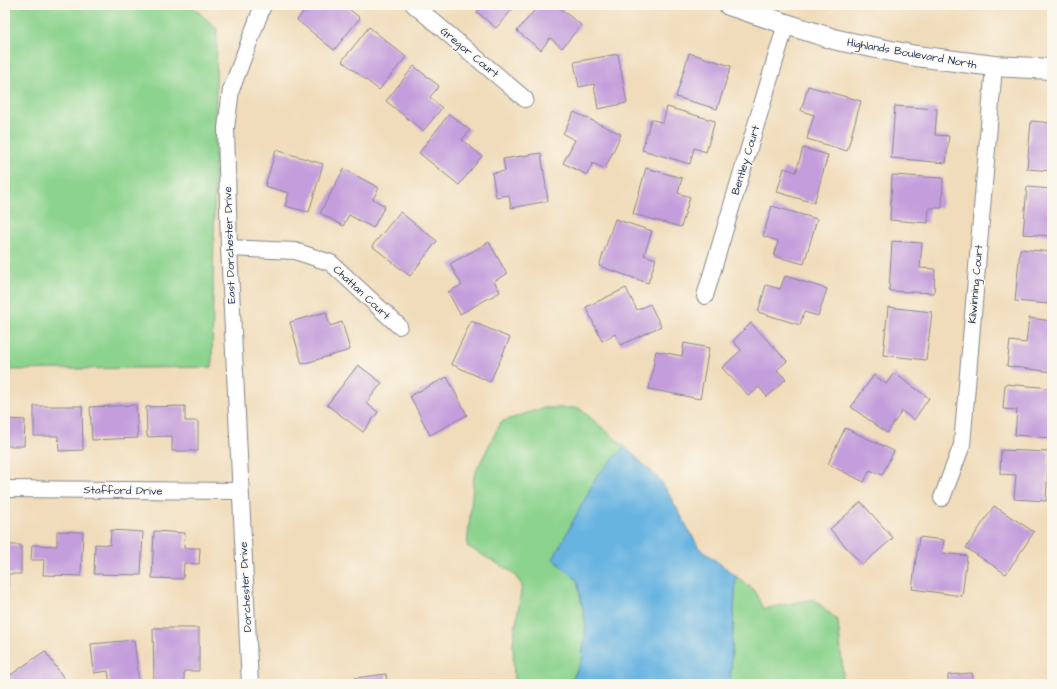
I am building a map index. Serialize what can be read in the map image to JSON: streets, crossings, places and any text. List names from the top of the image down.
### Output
{
  "streets": {
    "street": [
      "Gregor Court",
      "Highlands Boulevard North",
      "Bentley Court",
      "East Dorchester Drive",
      "Kilwinning Court",
      "Chattan Court",
      "Stafford Drive",
      "Dorchester Drive"
    ]
  },
  "crossings": [
    ["Highlands Boulevard North", "Bentley Court"],
    ["Highlands Boulevard North", "Kilwinning Court"],
    ["East Dorchester Drive", "Chattan Court"],
    ["East Dorchester Drive", "Stafford Drive"],
    ["East Dorchester Drive", "Dorchester Drive"],
    ["Stafford Drive", "Dorchester Drive"]
  ]
}
